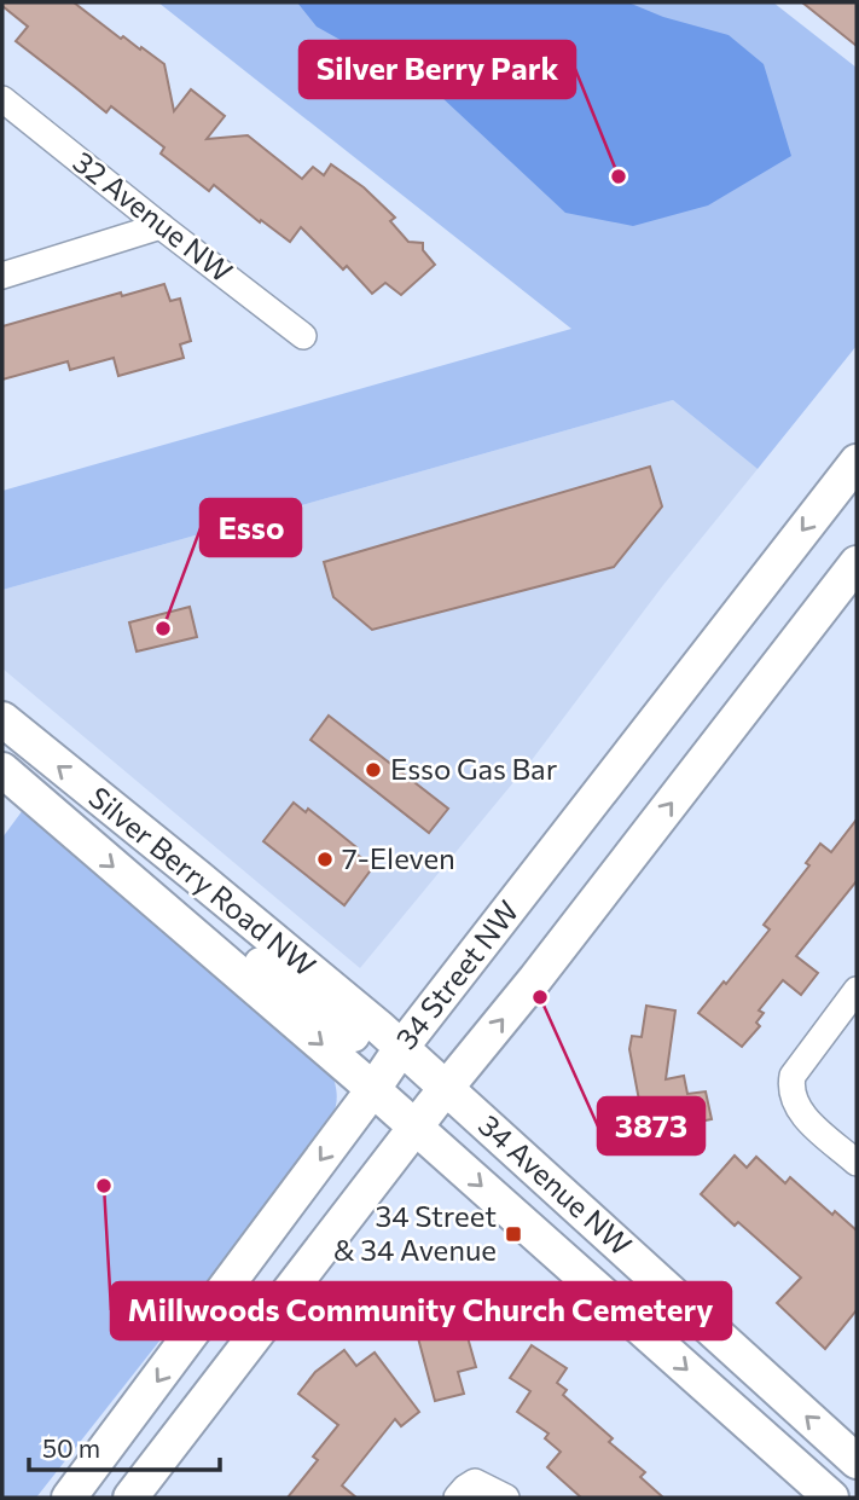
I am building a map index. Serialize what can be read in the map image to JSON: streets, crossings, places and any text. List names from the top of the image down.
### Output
{
  "streets": {
    "main road": ["Silver Berry Road NW", "34 Street NW", "34 Avenue NW"],
    "street": ["32 Avenue NW"]
  },
  "crossings": [
    ["Silver Berry Road NW", "34 Street NW"],
    ["Silver Berry Road NW", "34 Avenue NW"],
    ["34 Street NW", "34 Avenue NW"]
  ],
  "places": {
    "other": [
      "Silver Berry Park",
      "Esso",
      "Esso Gas Bar",
      "7-Eleven",
      "3873",
      "Millwoods Community Church Cemetery"
    ],
    "transit": ["34 Street & 34 Avenue"]
  },
  "scale_bar": "50 m"
}
